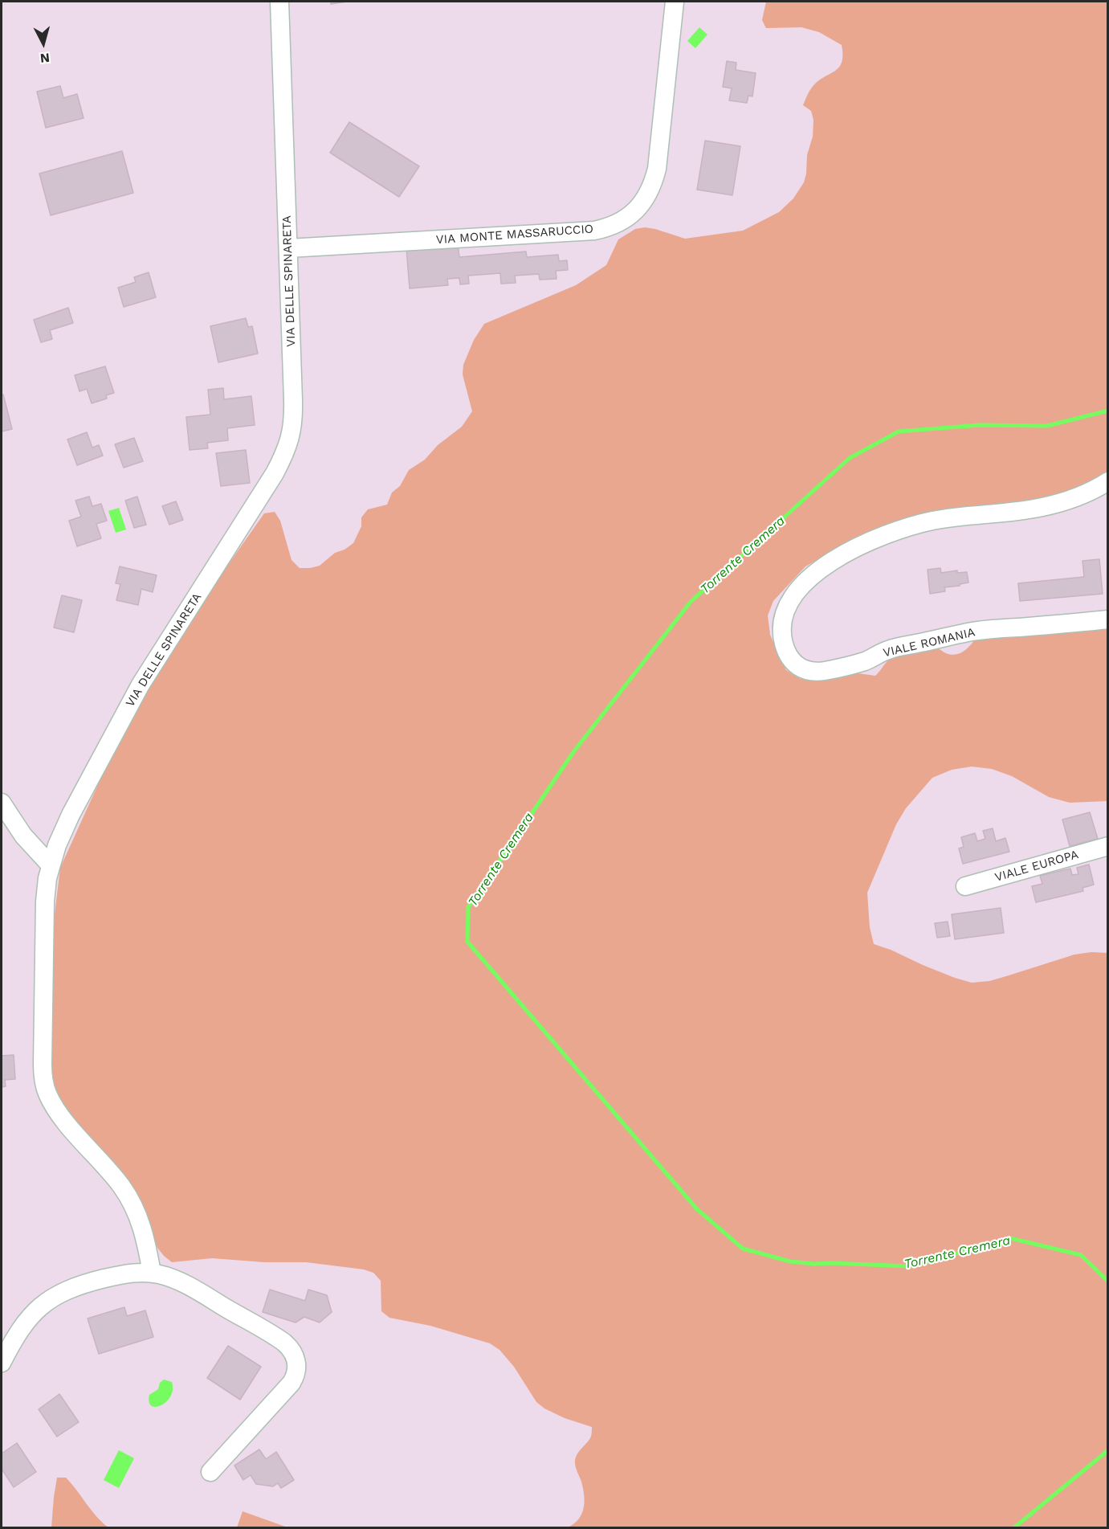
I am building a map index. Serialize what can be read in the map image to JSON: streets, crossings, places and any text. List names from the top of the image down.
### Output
{
  "streets": {
    "street": [
      "VIA MONTE MASSARUCCIO",
      "VIA DELLE SPINARETA",
      "VIALE ROMANIA",
      "VIALE EUROPA"
    ]
  },
  "crossings": [
    ["VIA MONTE MASSARUCCIO", "VIA DELLE SPINARETA"]
  ],
  "water": ["Torrente Cremera"],
  "north": "bottom"
}
